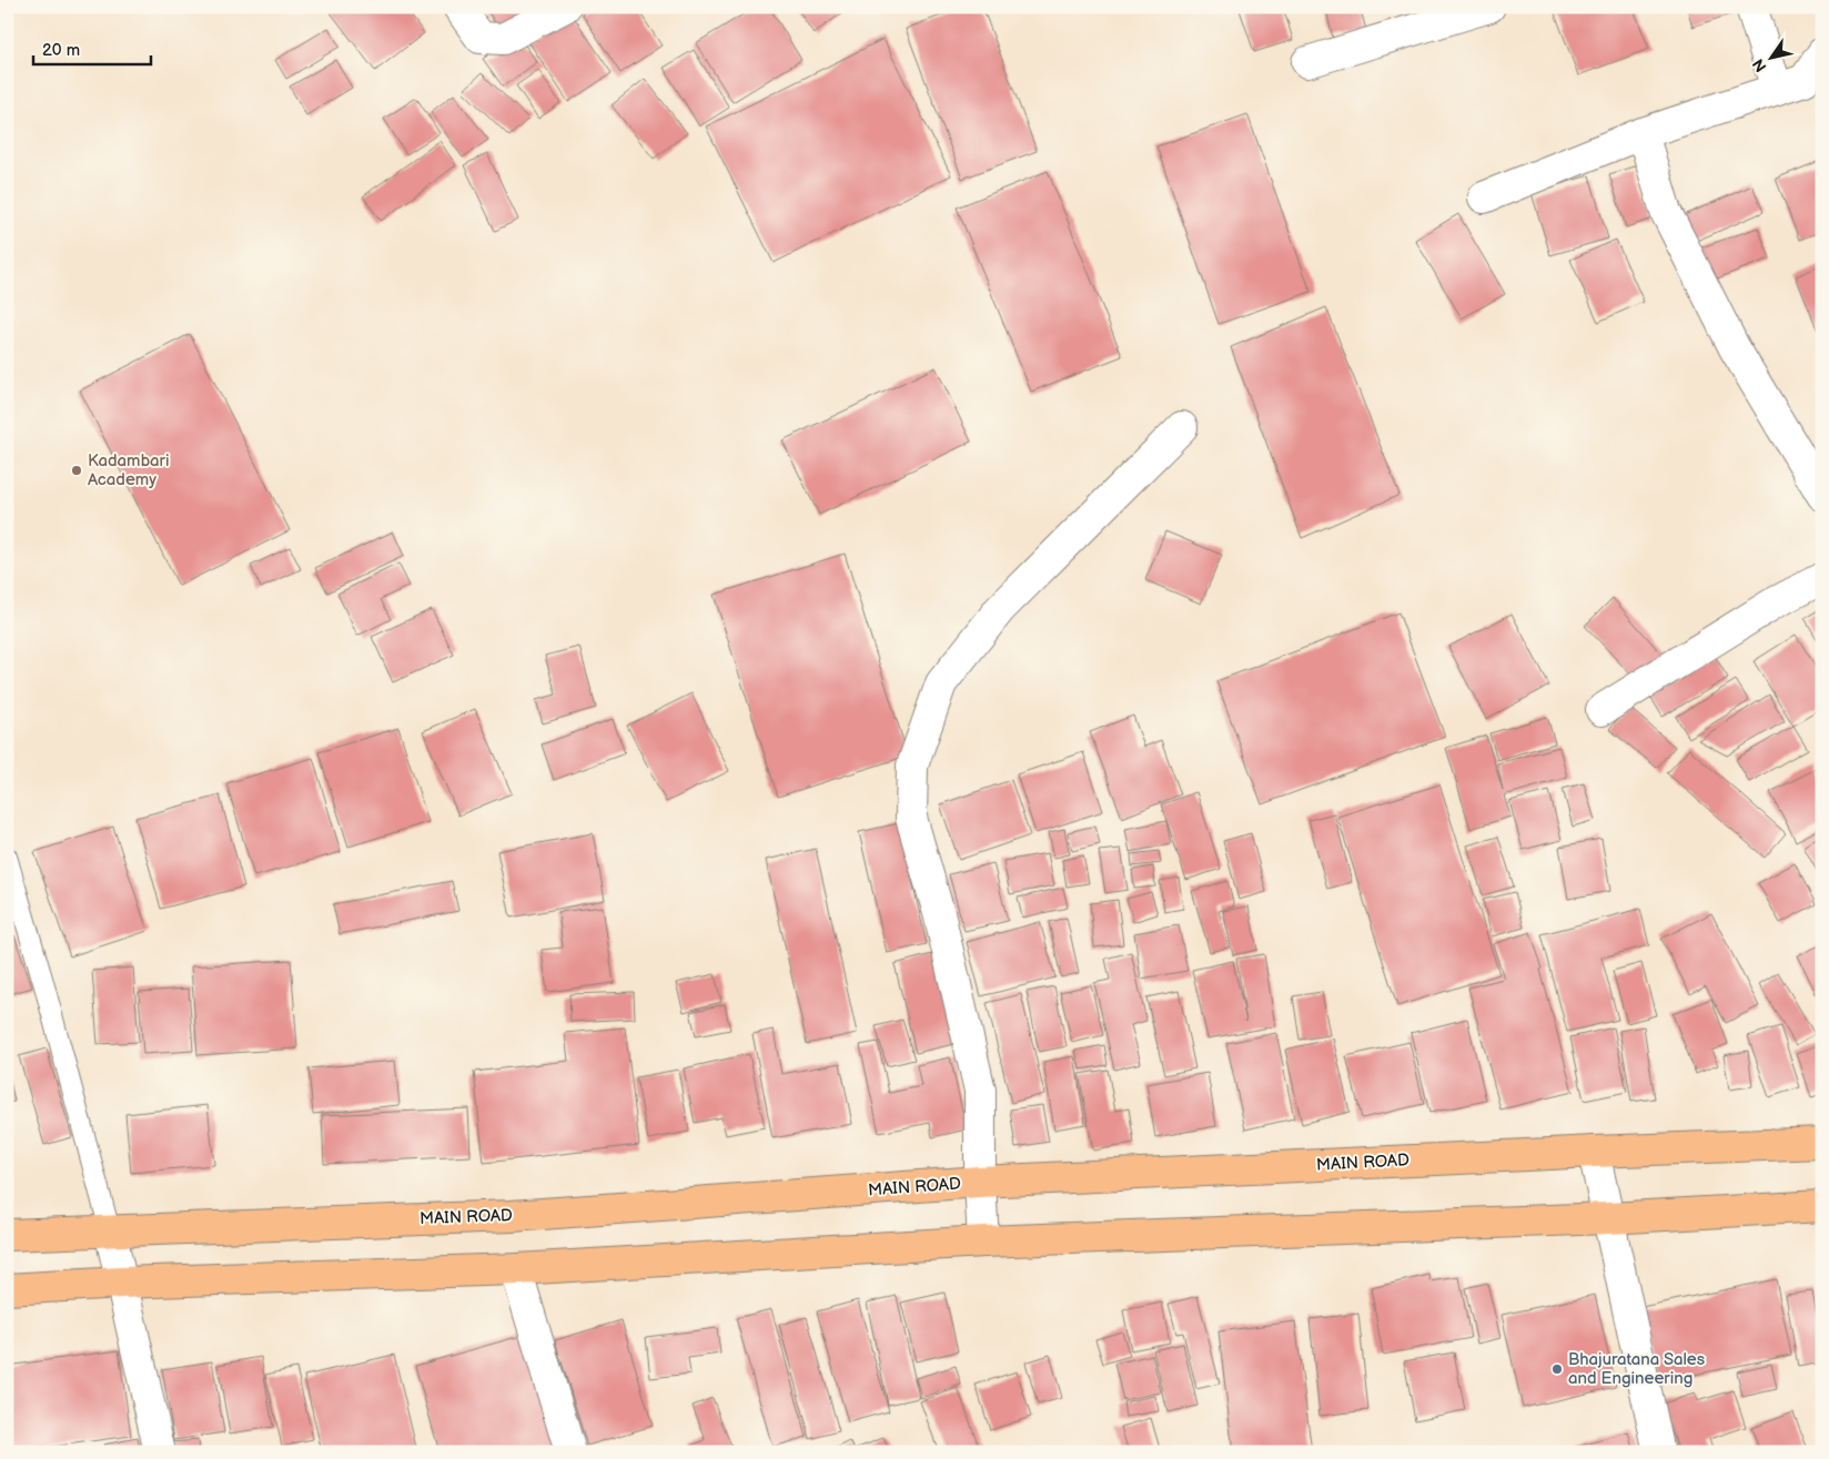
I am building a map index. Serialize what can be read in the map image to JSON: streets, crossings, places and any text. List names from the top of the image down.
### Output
{
  "streets": {
    "main road": ["MAIN ROAD"]
  },
  "places": ["Kadambari Academy", "Bhajuratana Sales and Engineering"],
  "scale_bar": "20 m",
  "north": "bottom left"
}
